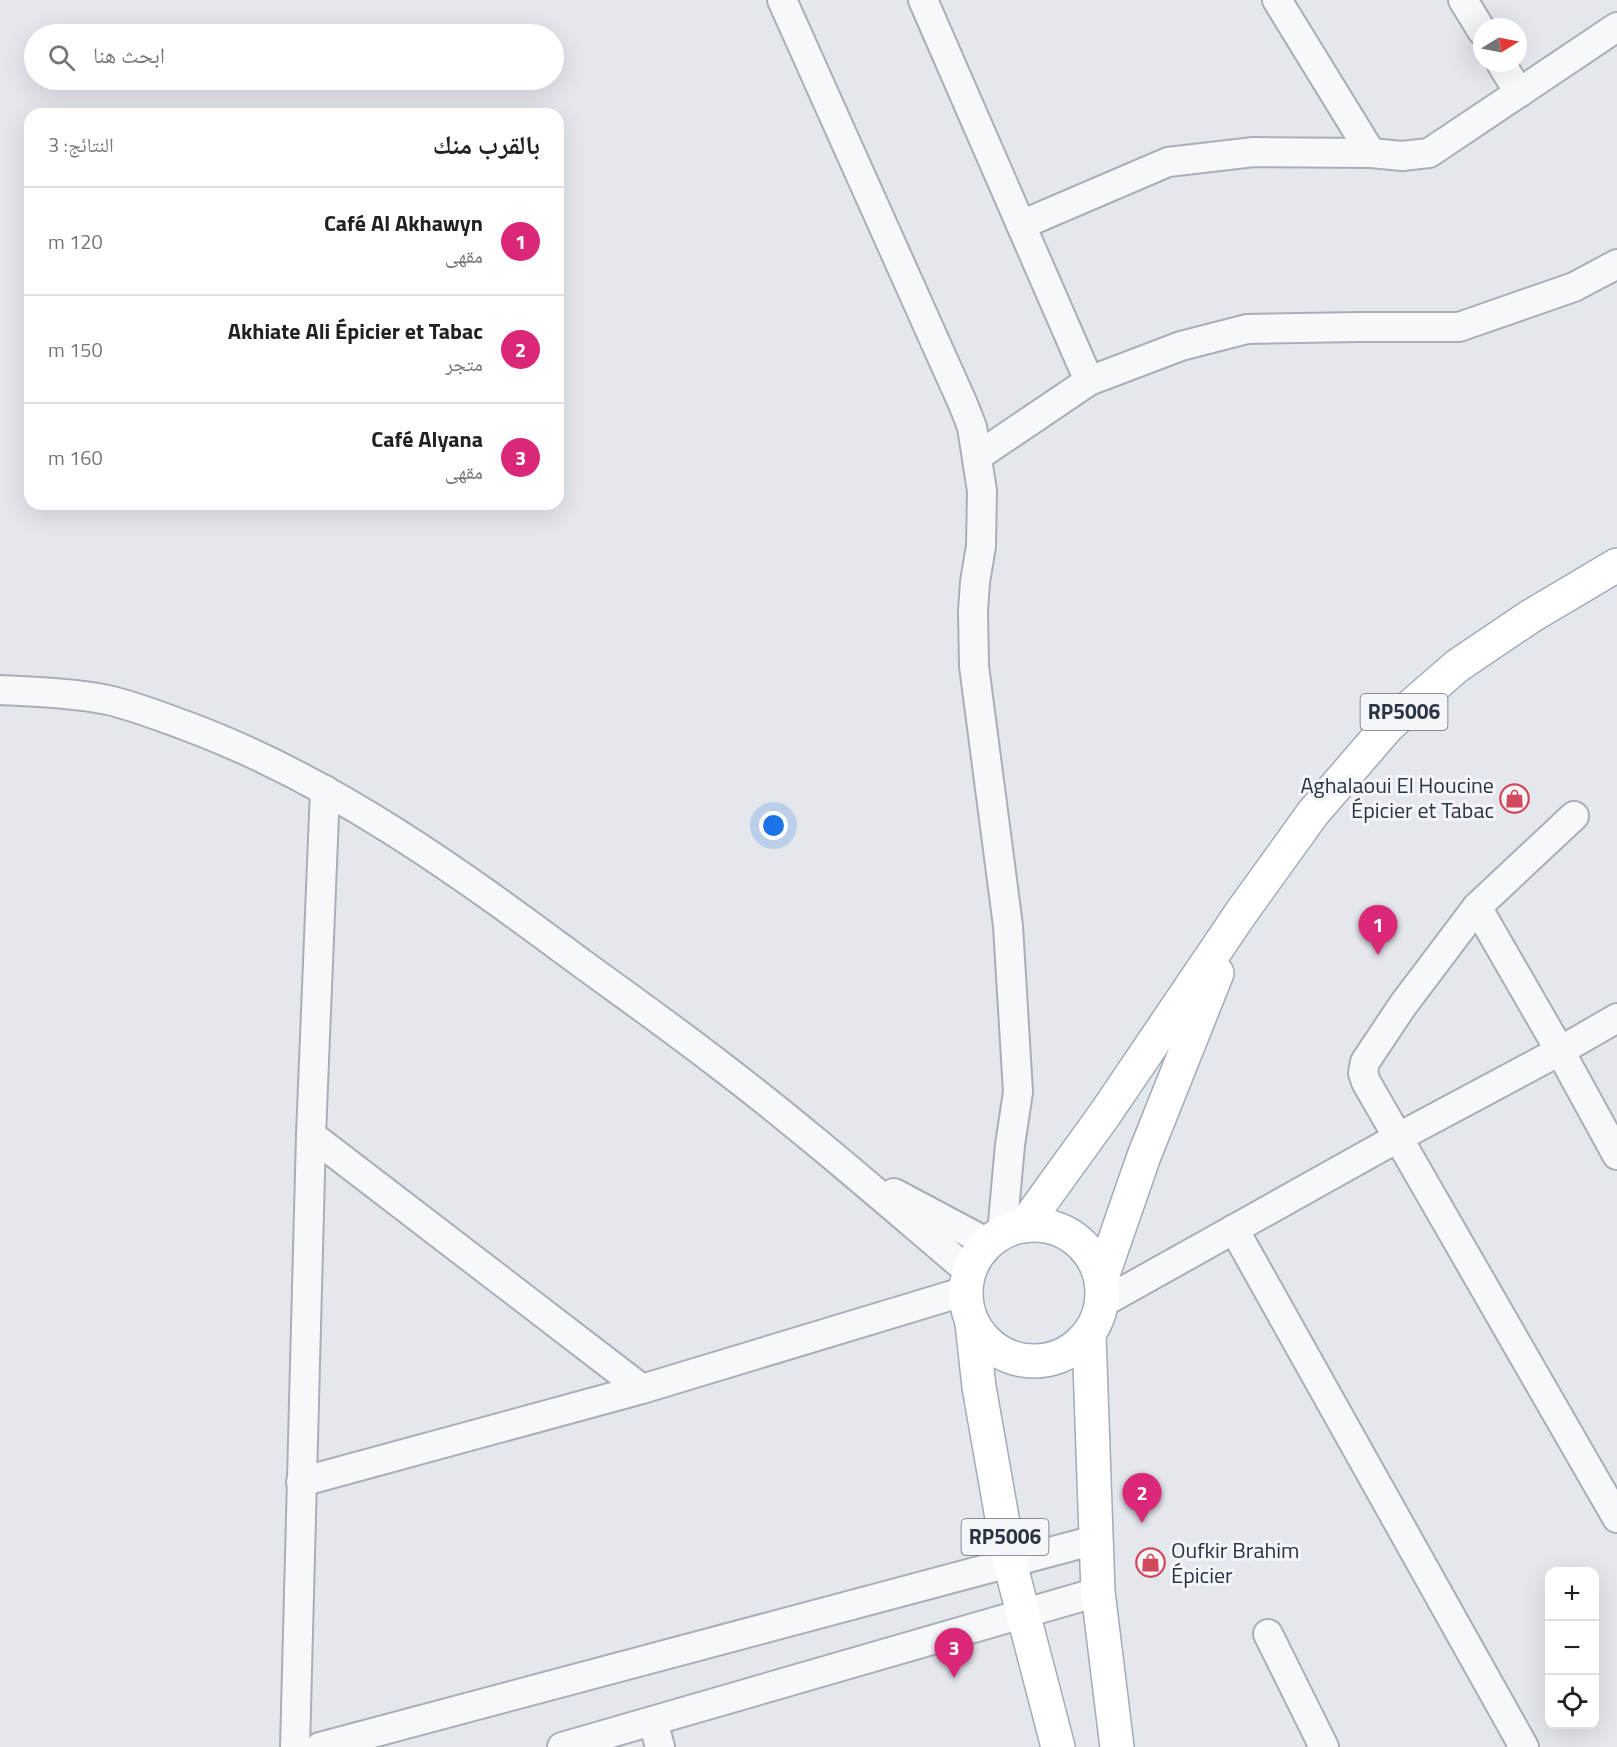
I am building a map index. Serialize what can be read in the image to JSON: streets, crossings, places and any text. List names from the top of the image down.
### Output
{
  "streets": {
    "main road": ["RP5006"]
  },
  "places": {
    "shop": ["Aghalaoui El Houcine Épicier et Tabac", "Oufkir Brahim Épicier"]
  },
  "north": "right",
  "page": {
    "search": "ابحث هنا",
    "heading": ["بالقرب منك", "النتائج: 3"],
    "list": [
      {
        "mark": "1",
        "name": "Café Al Akhawyn",
        "note": "مقهى",
        "value": "120 m"
      },
      {
        "mark": "2",
        "name": "Akhiate Ali Épicier et Tabac",
        "note": "متجر",
        "value": "150 m"
      },
      {
        "mark": "3",
        "name": "Café Alyana",
        "note": "مقهى",
        "value": "160 m"
      }
    ],
    "pins": ["1", "2", "3"],
    "map_buttons": ["+", "−"]
  }
}
